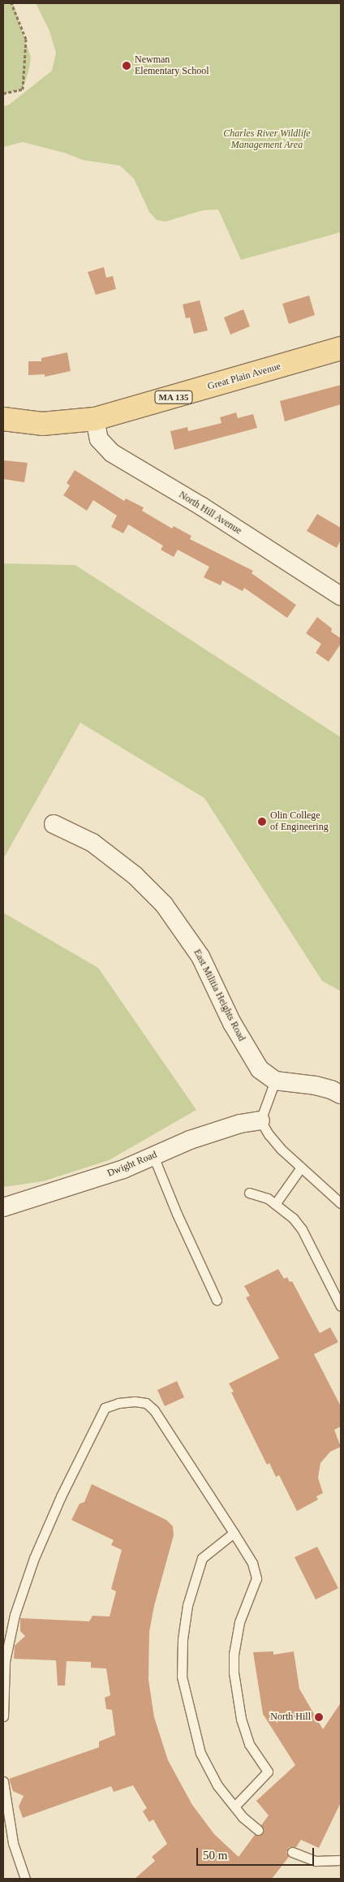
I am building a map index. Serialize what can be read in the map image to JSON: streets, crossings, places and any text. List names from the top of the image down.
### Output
{
  "streets": {
    "main road": ["Great Plain Avenue", "MA 135"],
    "street": ["North Hill Avenue", "East Militia Heights Road", "Dwight Road"]
  },
  "crossings": [
    ["Great Plain Avenue", "North Hill Avenue"]
  ],
  "parks": ["Charles River Wildlife Management Area"],
  "places": ["Newman Elementary School", "Olin College of Engineering", "North Hill"],
  "scale_bar": "50 m"
}
